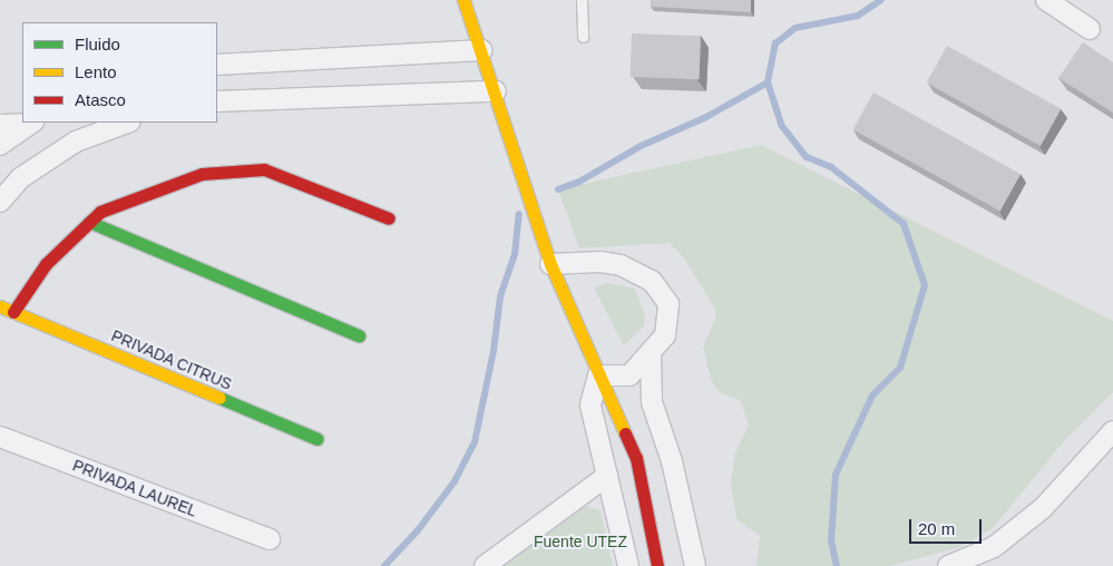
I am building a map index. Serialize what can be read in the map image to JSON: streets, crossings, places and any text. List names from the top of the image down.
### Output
{
  "streets": {
    "street": ["PRIVADA CITRUS", "PRIVADA LAUREL"]
  },
  "parks": ["Fuente UTEZ"],
  "legend": ["Fluido", "Lento", "Atasco"],
  "scale_bar": "20 m"
}
